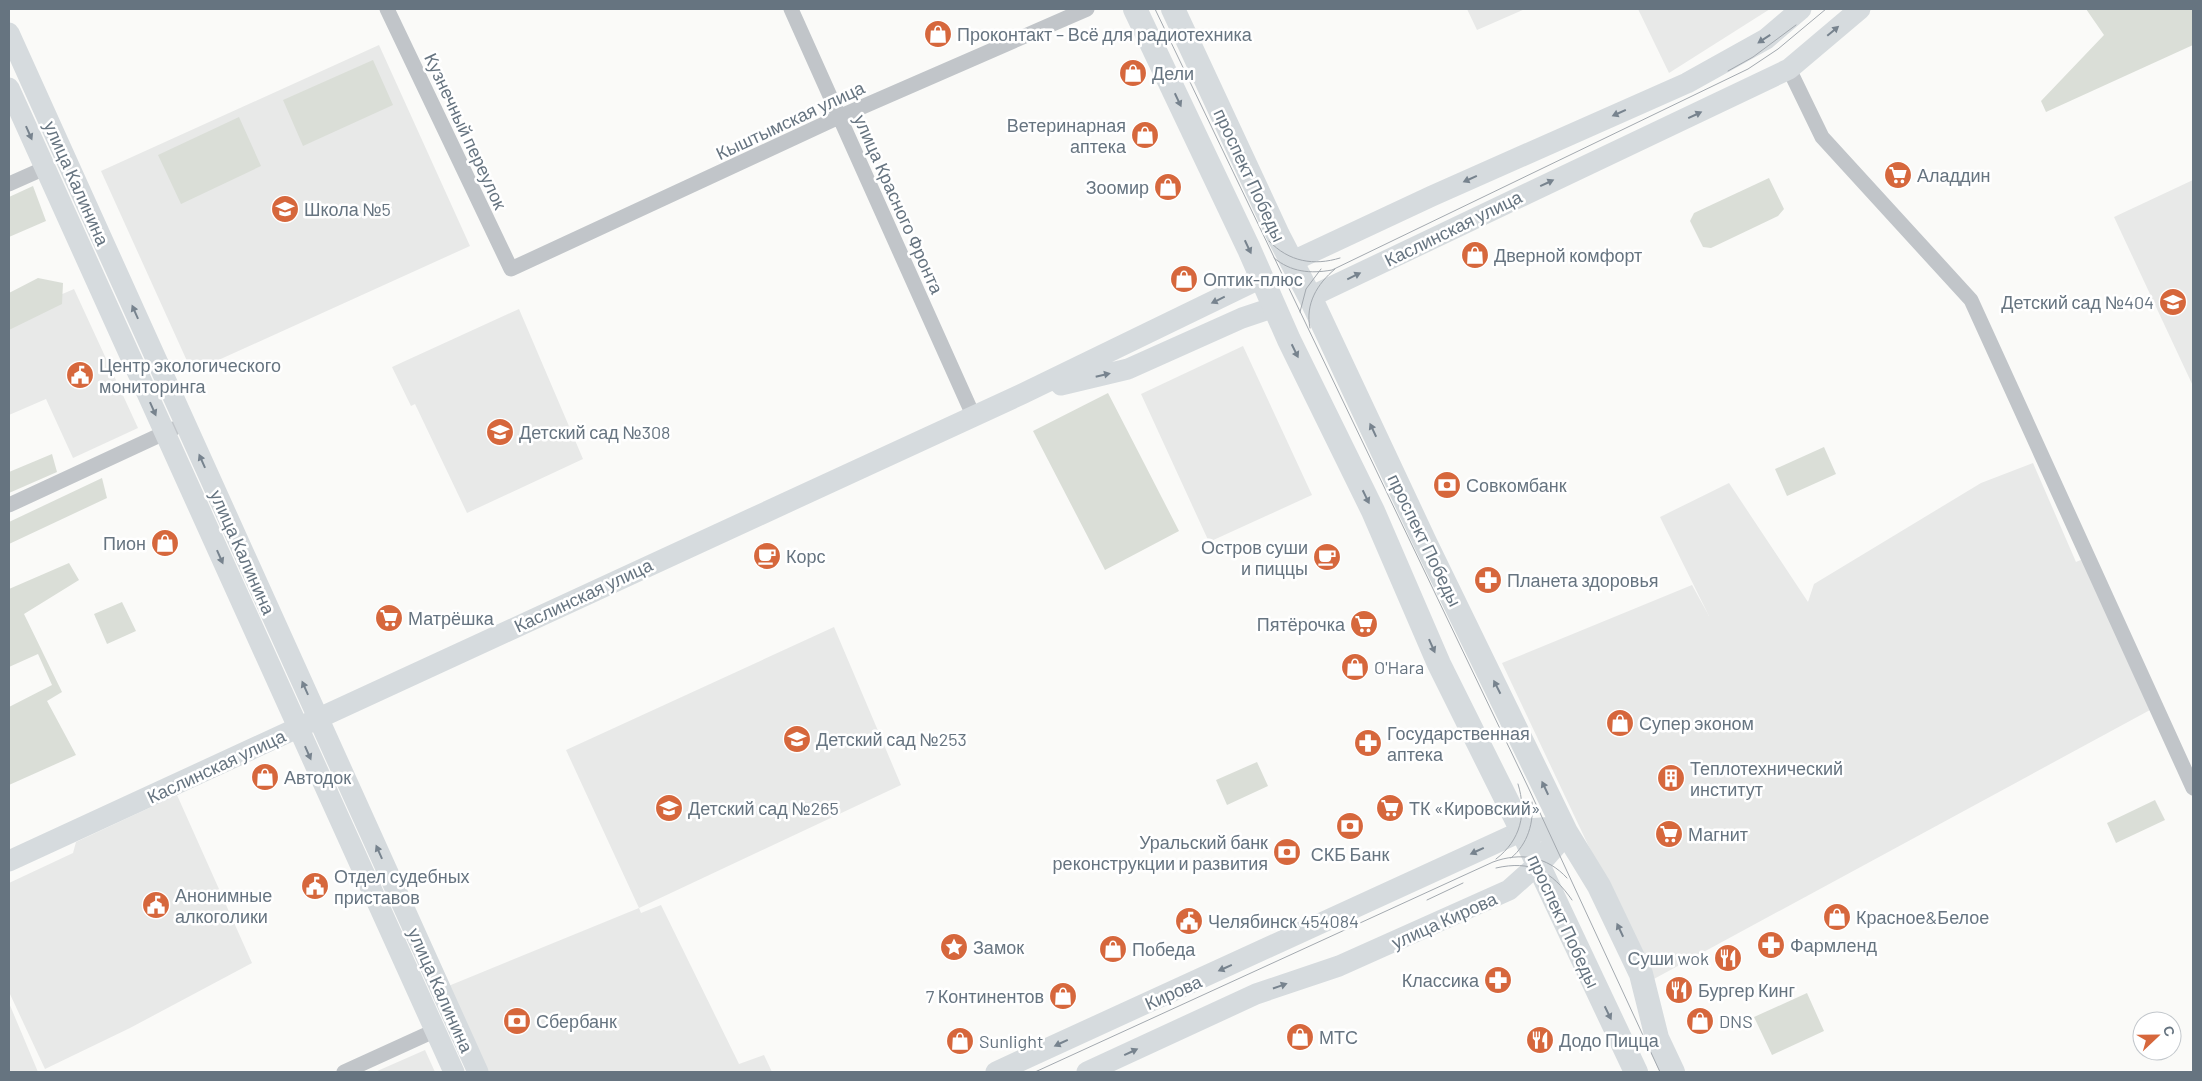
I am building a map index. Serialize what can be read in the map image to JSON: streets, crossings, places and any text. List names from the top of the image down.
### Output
{
  "streets": {
    "main road": [
      "проспект Победы",
      "улица Калинина",
      "Каслинская улица",
      "улица Кирова",
      "Кирова"
    ],
    "street": ["Кыштымская улица", "Кузнечный переулок", "улица Красного Фронта"]
  },
  "crossings": [
    ["Кыштымская улица", "Кузнечный переулок"],
    ["Кыштымская улица", "улица Красного Фронта"],
    ["проспект Победы", "Каслинская улица"],
    ["проспект Победы", "улица Кирова"],
    ["проспект Победы", "Кирова"],
    ["улица Калинина", "Каслинская улица"],
    ["улица Красного Фронта", "Каслинская улица"]
  ],
  "one_way": ["улица Кирова", "Кирова"],
  "places": {
    "shop": [
      "Проконтакт – Всё для радиотехника",
      "Дели",
      "Ветеринарная аптека",
      "Зоомир",
      "Дверной комфорт",
      "Оптик-плюс",
      "Пион",
      "O'Hara",
      "Супер эконом",
      "Автодок",
      "Красное&Белое",
      "Победа",
      "7 Континентов",
      "DNS",
      "МТС",
      "Sunlight"
    ],
    "supermarket": [
      "Аладдин",
      "Матрёшка",
      "Пятёрочка",
      "ТК «Кировский»",
      "Магнит"
    ],
    "school or university": [
      "Школа №5",
      "Детский сад №404",
      "Детский сад №308",
      "Детский сад №253",
      "Детский сад №265"
    ],
    "public building": [
      "Центр экологического мониторинга",
      "Отдел судебных приставов",
      "Анонимные алкоголики",
      "Челябинск 454084"
    ],
    "bank": [
      "Совкомбанк",
      "СКБ Банк",
      "Уральский банк реконструкции и развития",
      "Сбербанк"
    ],
    "cafe": ["Корс", "Остров суши и пиццы"],
    "pharmacy": [
      "Планета здоровья",
      "Государственная аптека",
      "Фармленд",
      "Классика"
    ],
    "building": ["Теплотехнический институт"],
    "place": ["Замок"],
    "restaurant": ["Суши wok", "Бургер Кинг", "Додо Пицца"]
  },
  "north": "right"
}
